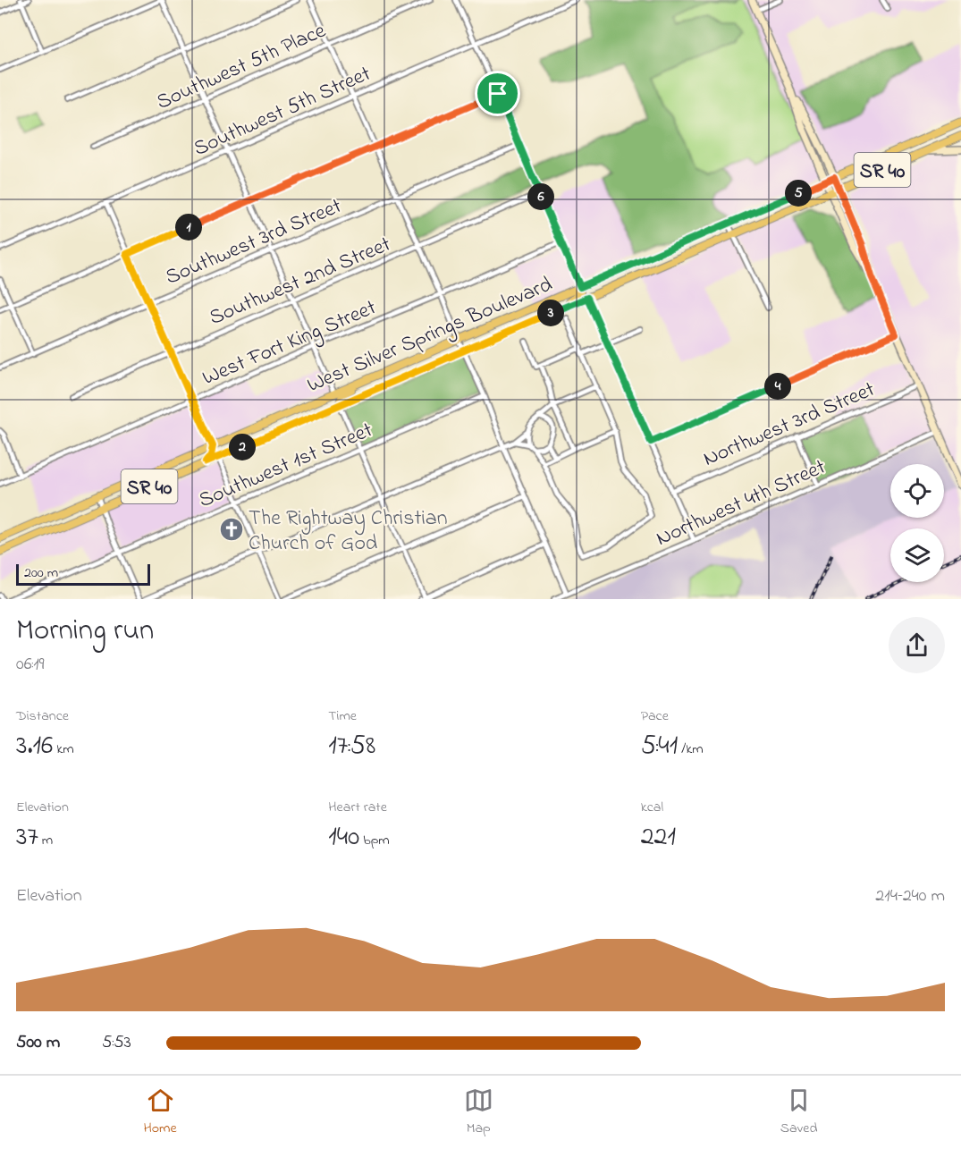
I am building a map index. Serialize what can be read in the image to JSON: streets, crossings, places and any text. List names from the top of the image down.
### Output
{
  "streets": {
    "main road": ["SR 40", "West Silver Springs Boulevard"],
    "street": [
      "Southwest 5th Place",
      "Southwest 5th Street",
      "Southwest 3rd Street",
      "Southwest 2nd Street",
      "West Fort King Street",
      "Northwest 3rd Street",
      "Southwest 1st Street",
      "Northwest 4th Street"
    ]
  },
  "places": {
    "church": ["The Rightway Christian Church of God"]
  },
  "scale_bar": "200 m",
  "page": {
    "pins": [
      "5",
      "6",
      "1",
      "3",
      "4",
      "2"
    ],
    "scale": "200 m",
    "heading": ["Morning run", "06:19"],
    "stats": [
      ["Distance", "3.16 km"],
      ["Time", "17:58"],
      ["Pace", "5:41 /km"],
      ["Elevation", "37 m"],
      ["Heart rate", "140 bpm"],
      ["kcal", "221"]
    ],
    "chart": ["Elevation", "214–240 m"],
    "list": [
      {
        "name": "500 m",
        "note": "5:53"
      }
    ],
    "tabs": ["Home", "Map", "Saved"]
  }
}
